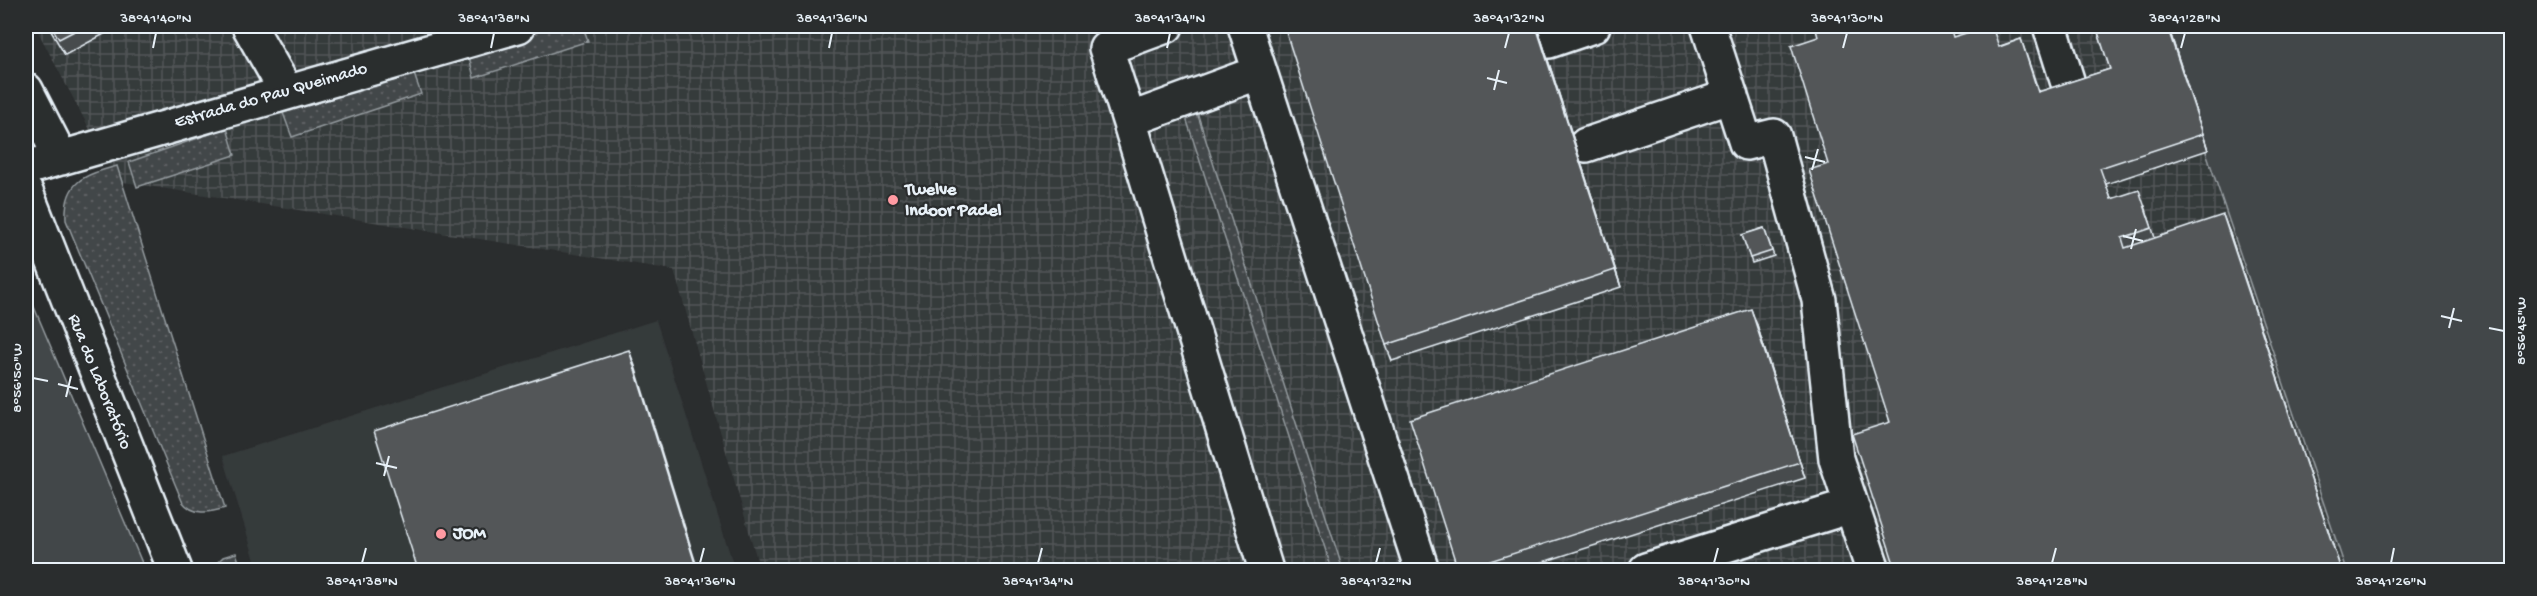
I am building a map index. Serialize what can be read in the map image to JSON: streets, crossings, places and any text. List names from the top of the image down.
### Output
{
  "streets": {
    "street": ["Estrada do Pau Queimado", "Rua do Laboratório"]
  },
  "places": ["Twelve Indoor Padel", "JOM"],
  "coordinates": [
    "38°41'40\"N",
    "38°41'38\"N",
    "38°41'36\"N",
    "38°41'34\"N",
    "38°41'32\"N",
    "38°41'30\"N",
    "38°41'28\"N",
    "8°56'45\"W",
    "8°56'50\"W",
    "38°41'26\"N"
  ]
}
